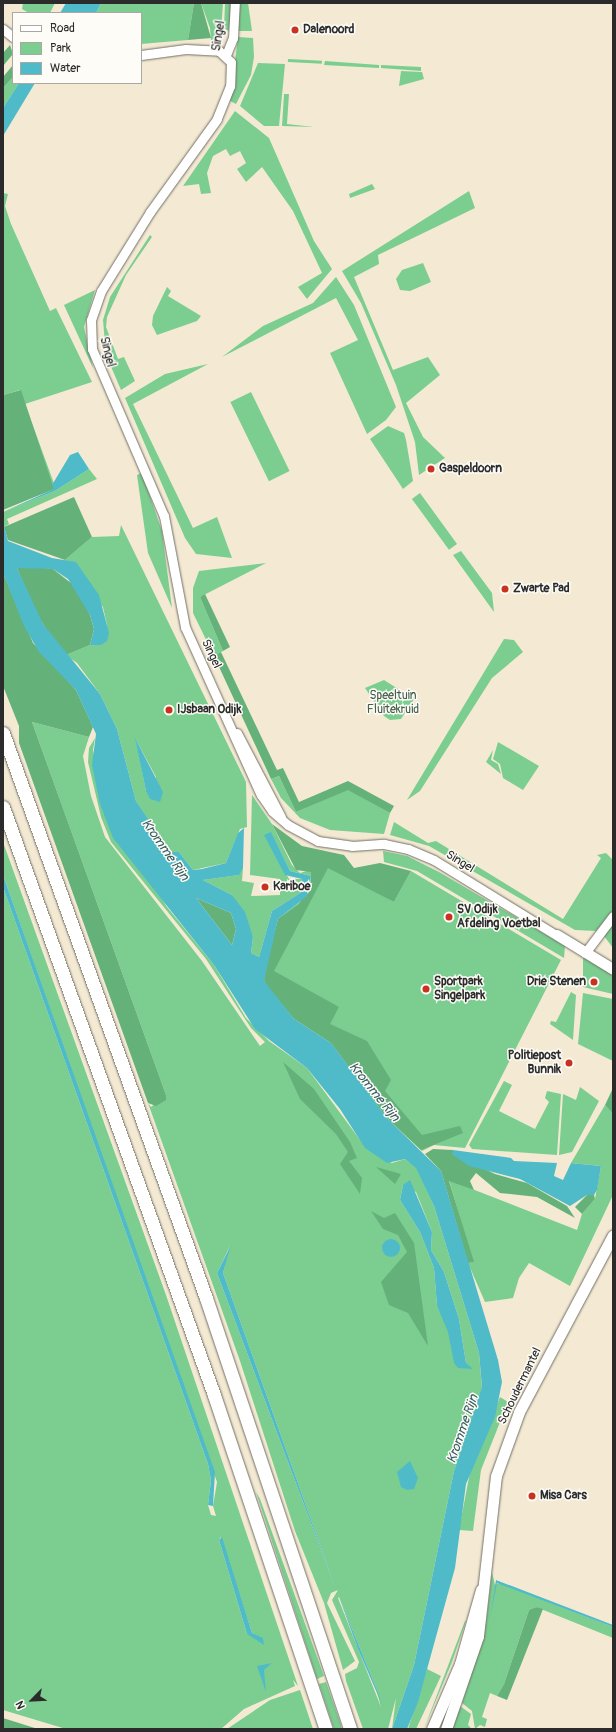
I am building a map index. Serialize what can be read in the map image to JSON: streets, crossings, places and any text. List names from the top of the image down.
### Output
{
  "streets": {
    "main road": ["Schoudermantel"],
    "street": ["Singel"]
  },
  "water": ["Kromme Rijn"],
  "parks": ["Speeltuin Fluitekruid"],
  "places": [
    "Dalenoord",
    "Gaspeldoorn",
    "Zwarte Pad",
    "IJsbaan Odijk",
    "Kariboe",
    "SV Odijk Afdeling Voetbal",
    "Drie Stenen",
    "Sportpark Singelpark",
    "Politiepost Bunnik",
    "Misa Cars"
  ],
  "legend": ["Road", "Park", "Water"],
  "north": "bottom left"
}
